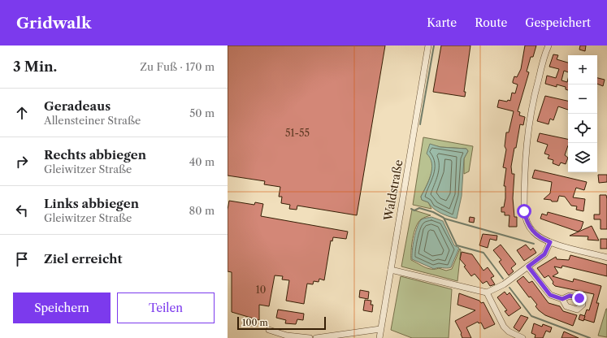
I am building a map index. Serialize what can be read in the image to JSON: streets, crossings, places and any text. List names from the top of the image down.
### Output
{
  "streets": {
    "street": ["Waldstraße"]
  },
  "house_numbers": ["51-55", "10"],
  "scale_bar": "100 m",
  "page": {
    "header": "Gridwalk",
    "nav": ["Karte", "Route", "Gespeichert"],
    "heading": ["3 Min.", "Zu Fuß · 170 m"],
    "map_buttons": ["+", "−"],
    "list": [
      ["Geradeaus", "Allensteiner Straße", "50 m"],
      ["Rechts abbiegen", "Gleiwitzer Straße", "40 m"],
      ["Links abbiegen", "Gleiwitzer Straße", "80 m"],
      "Ziel erreicht"
    ],
    "buttons": ["Speichern", "Teilen"],
    "scale": "100 m"
  }
}
